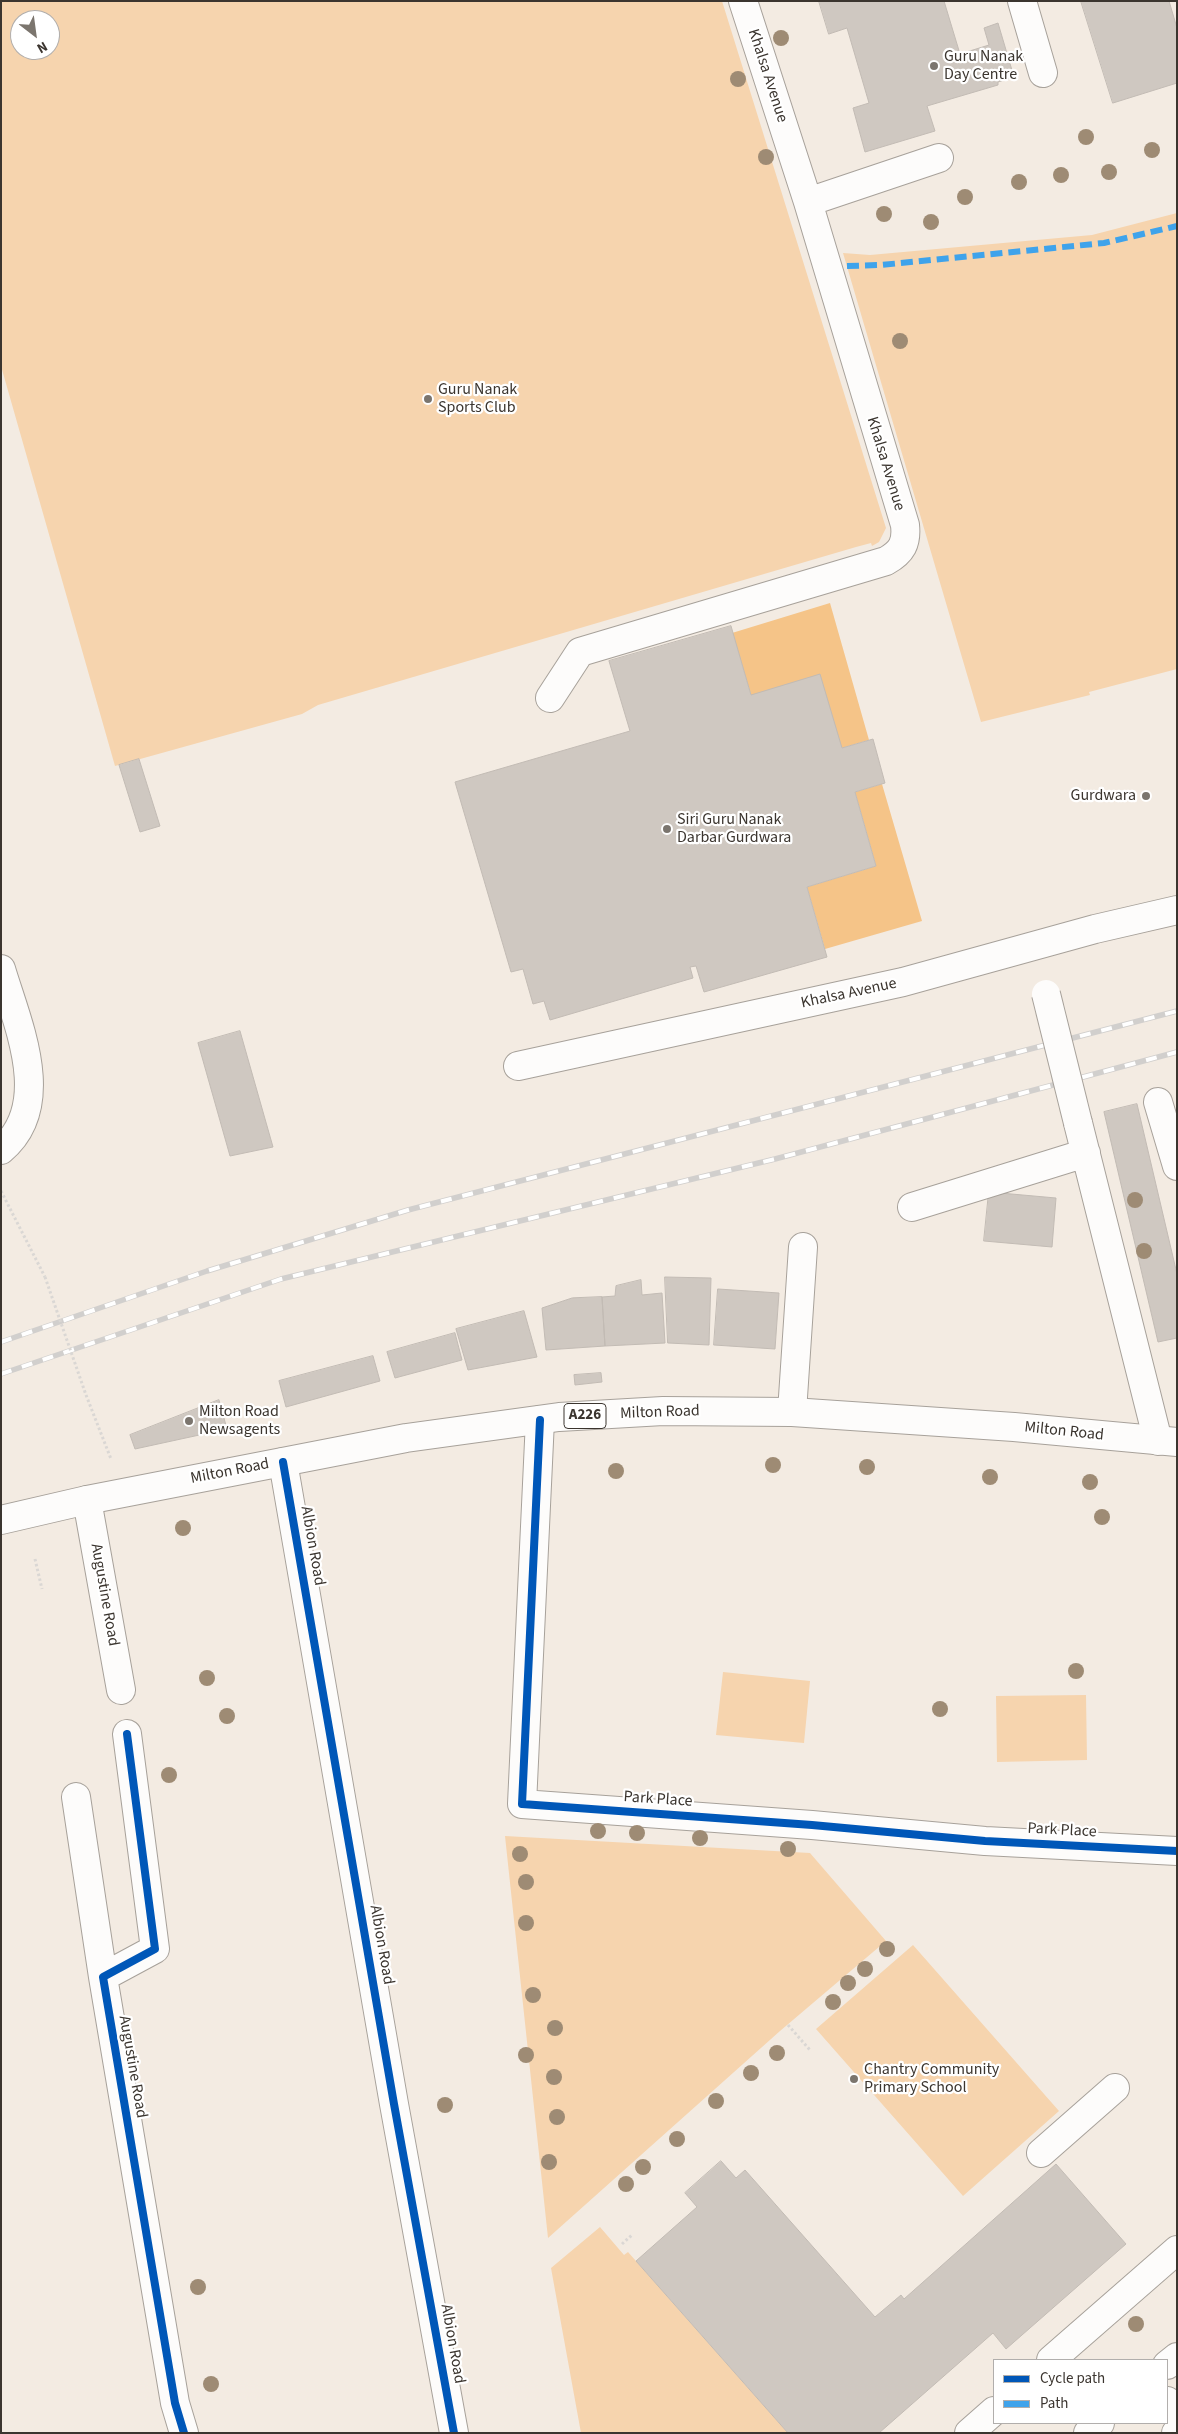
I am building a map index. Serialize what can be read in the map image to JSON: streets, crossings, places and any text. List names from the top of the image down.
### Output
{
  "streets": {
    "street": [
      "Khalsa Avenue",
      "Milton Road",
      "A226",
      "Albion Road",
      "Augustine Road",
      "Park Place"
    ]
  },
  "crossings": [
    ["Milton Road", "Albion Road"],
    ["Milton Road", "Augustine Road"],
    ["Milton Road", "Park Place"]
  ],
  "places": [
    "Guru Nanak Day Centre",
    "Guru Nanak Sports Club",
    "Gurdwara",
    "Siri Guru Nanak Darbar Gurdwara",
    "Milton Road Newsagents",
    "Chantry Community Primary School"
  ],
  "legend": ["Cycle path", "Path"],
  "north": "bottom right"
}
